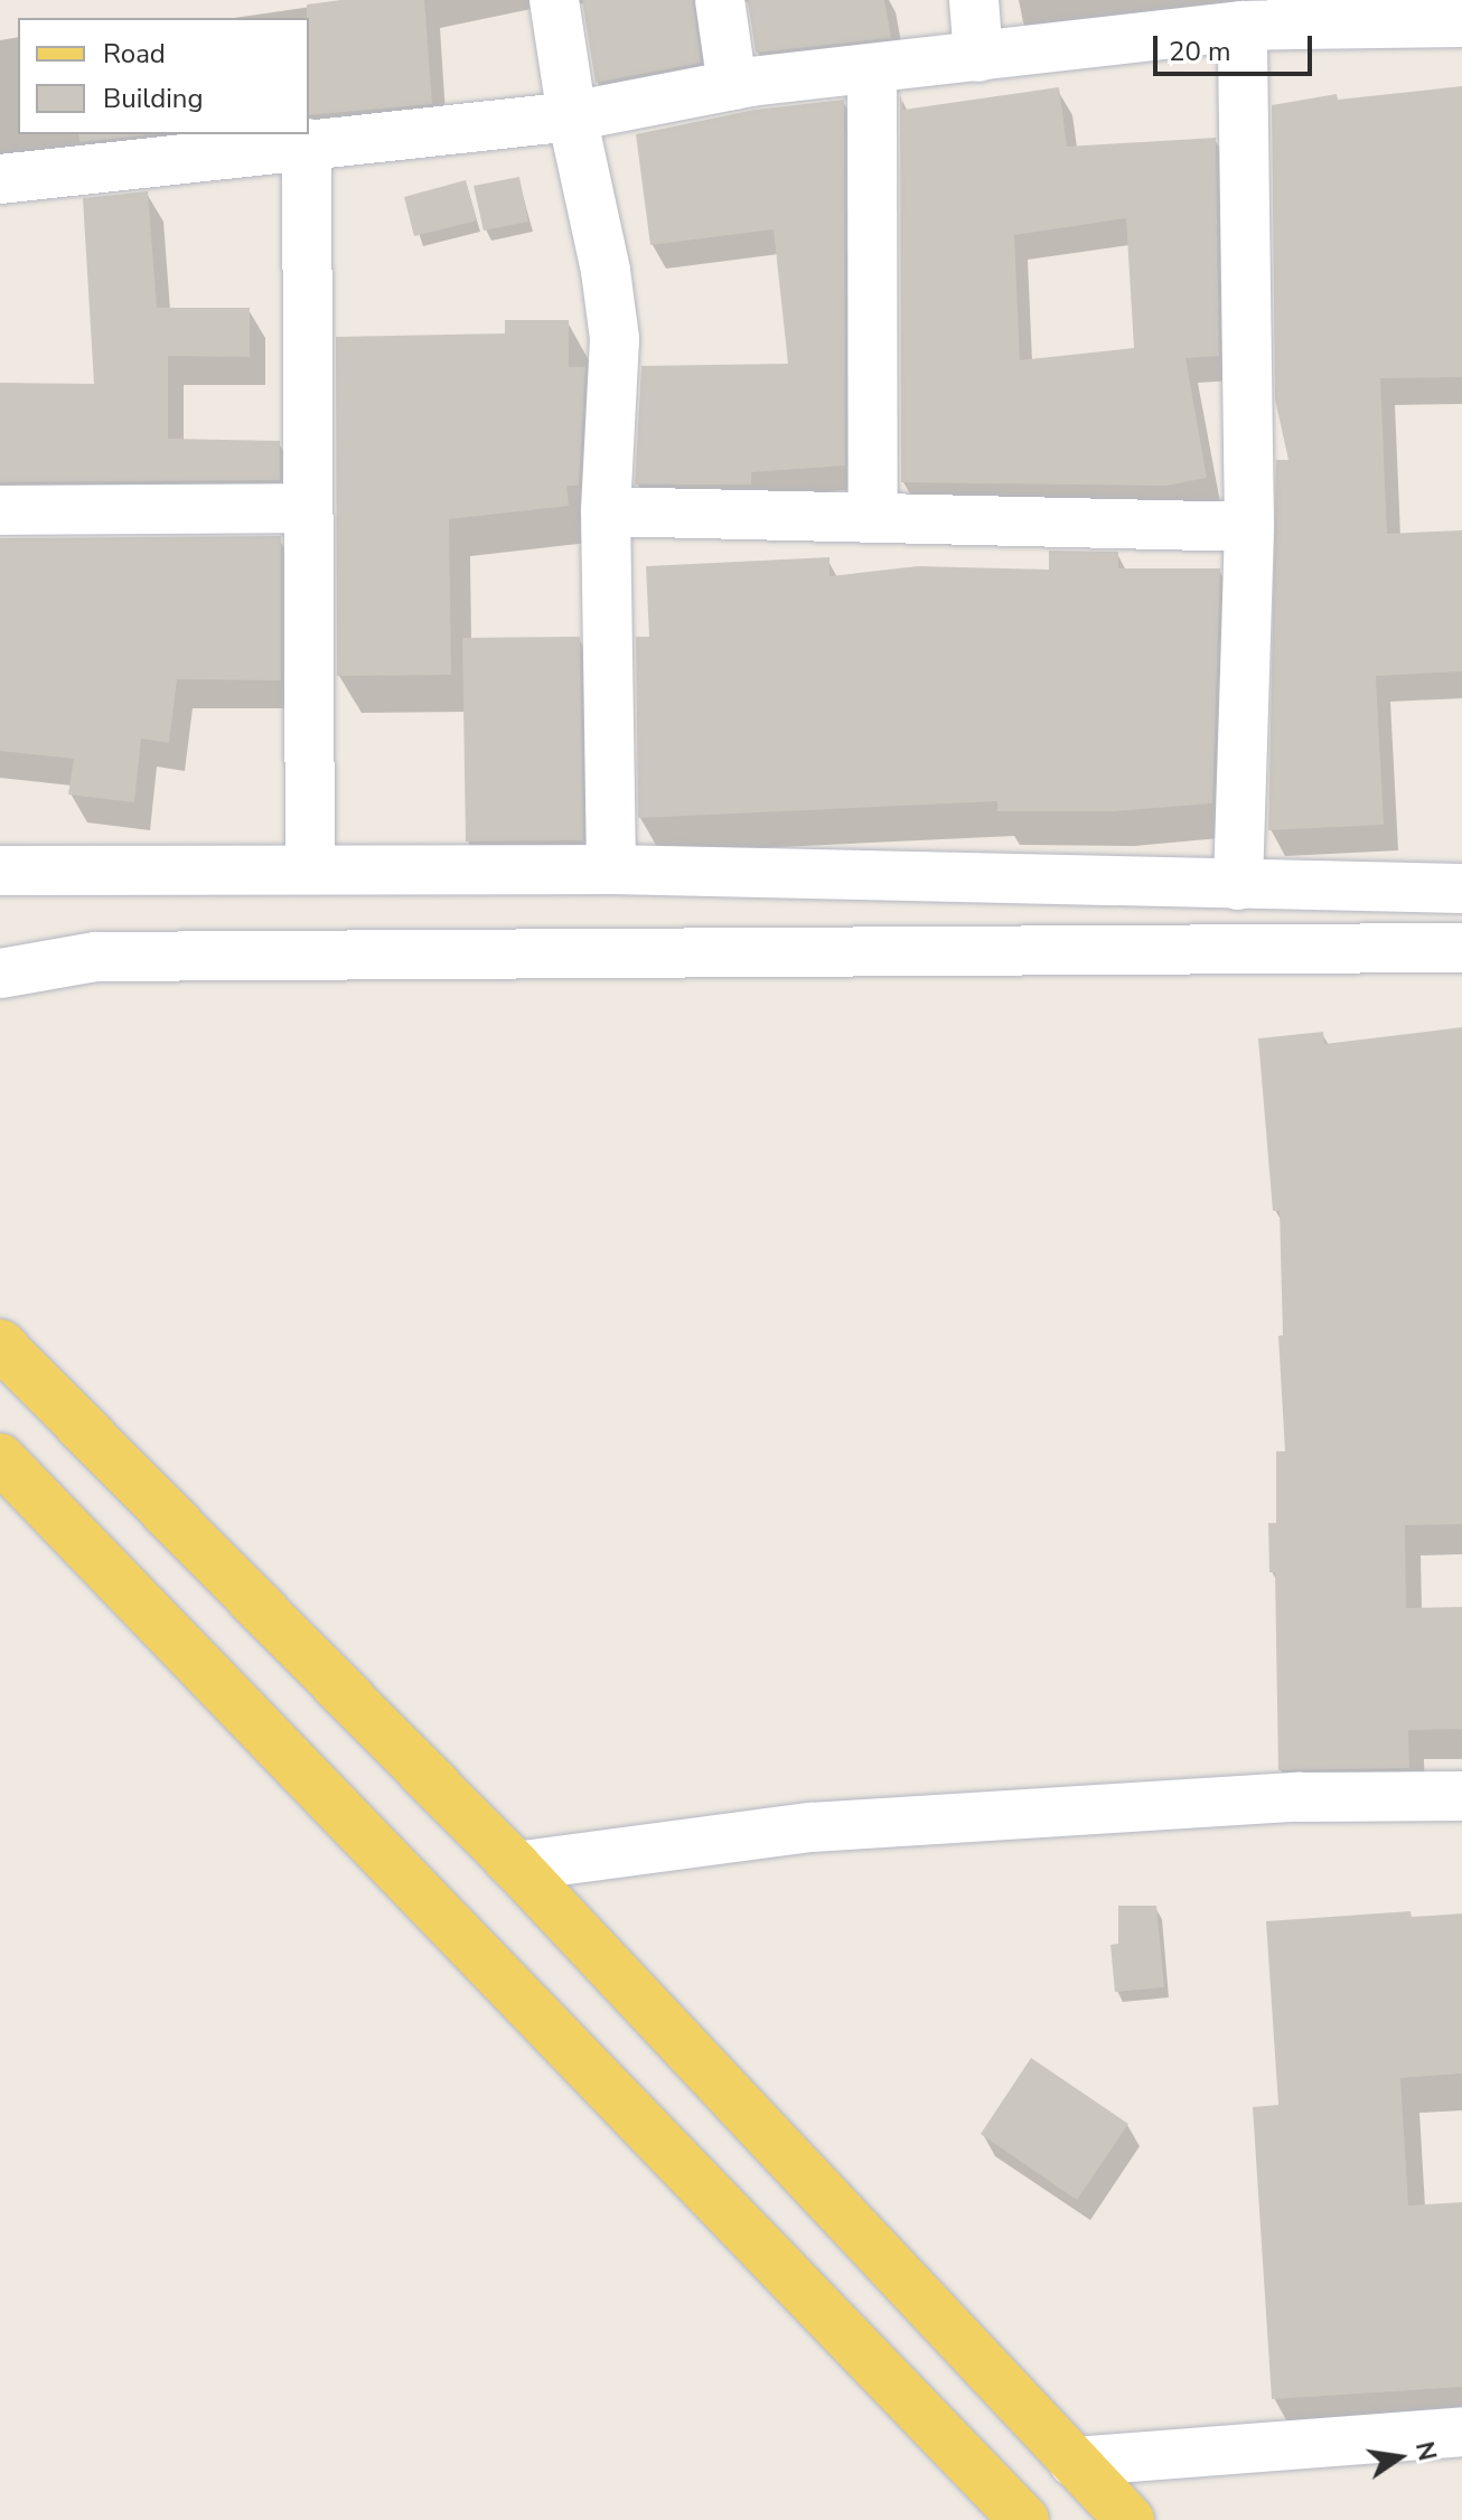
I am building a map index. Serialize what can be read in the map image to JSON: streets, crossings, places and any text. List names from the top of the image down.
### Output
{
  "legend": ["Road", "Building"],
  "scale_bar": "20 m",
  "north": "right"
}
